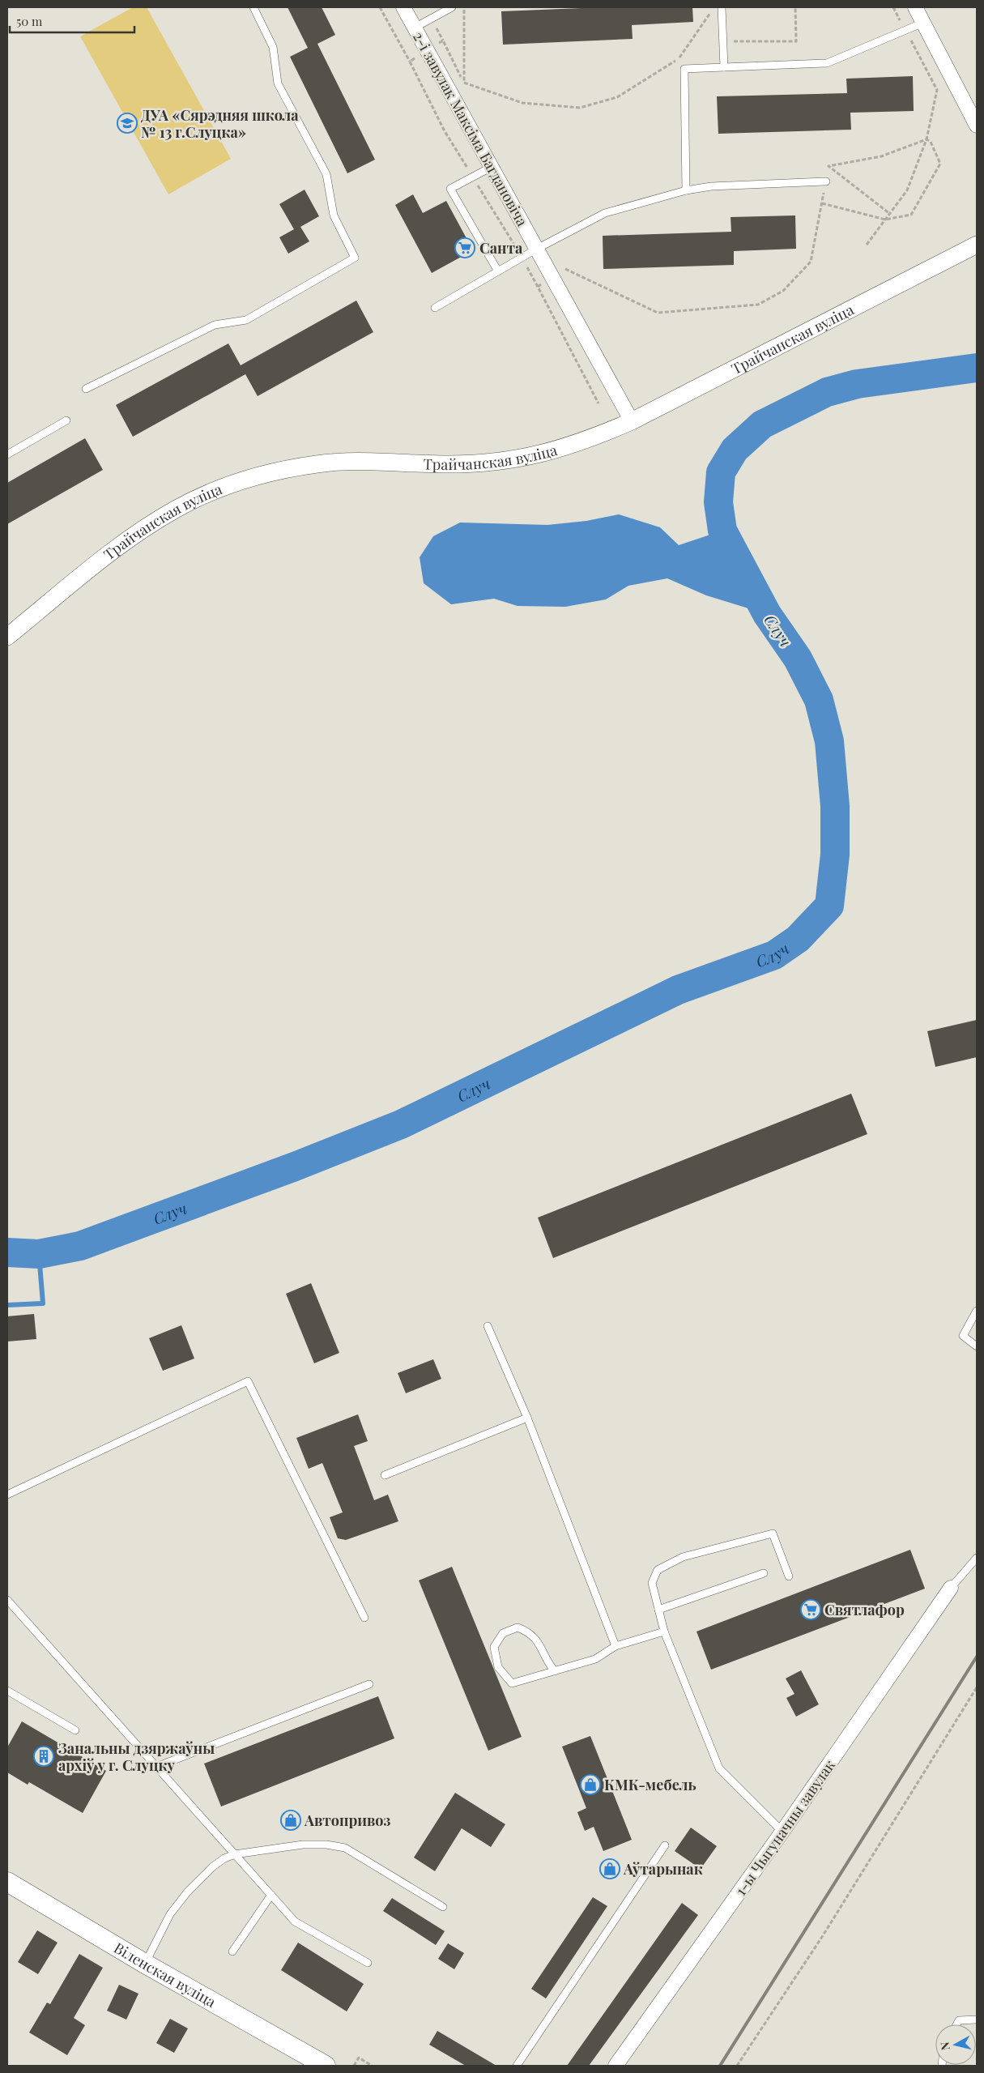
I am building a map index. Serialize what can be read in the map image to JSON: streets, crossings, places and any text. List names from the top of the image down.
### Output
{
  "streets": {
    "main road": ["Віленская вуліца"],
    "street": ["2-і завулак Максіма Багдановіча", "Трайчанская вуліца", "1-ы Чыгуначны завулак"]
  },
  "crossings": [
    ["2-і завулак Максіма Багдановіча", "Трайчанская вуліца"]
  ],
  "water": ["Случ"],
  "places": {
    "school or university": ["ДУА «Сярэдняя школа № 13 г.Слуцка»"],
    "supermarket": ["Санта", "Святлафор"],
    "building": ["Занальны дзяржаўны архіў у г. Слуцку"],
    "shop": ["КМК-мебель", "Автопривоз", "Аўтарынак"]
  },
  "scale_bar": "50 m",
  "north": "left"
}
